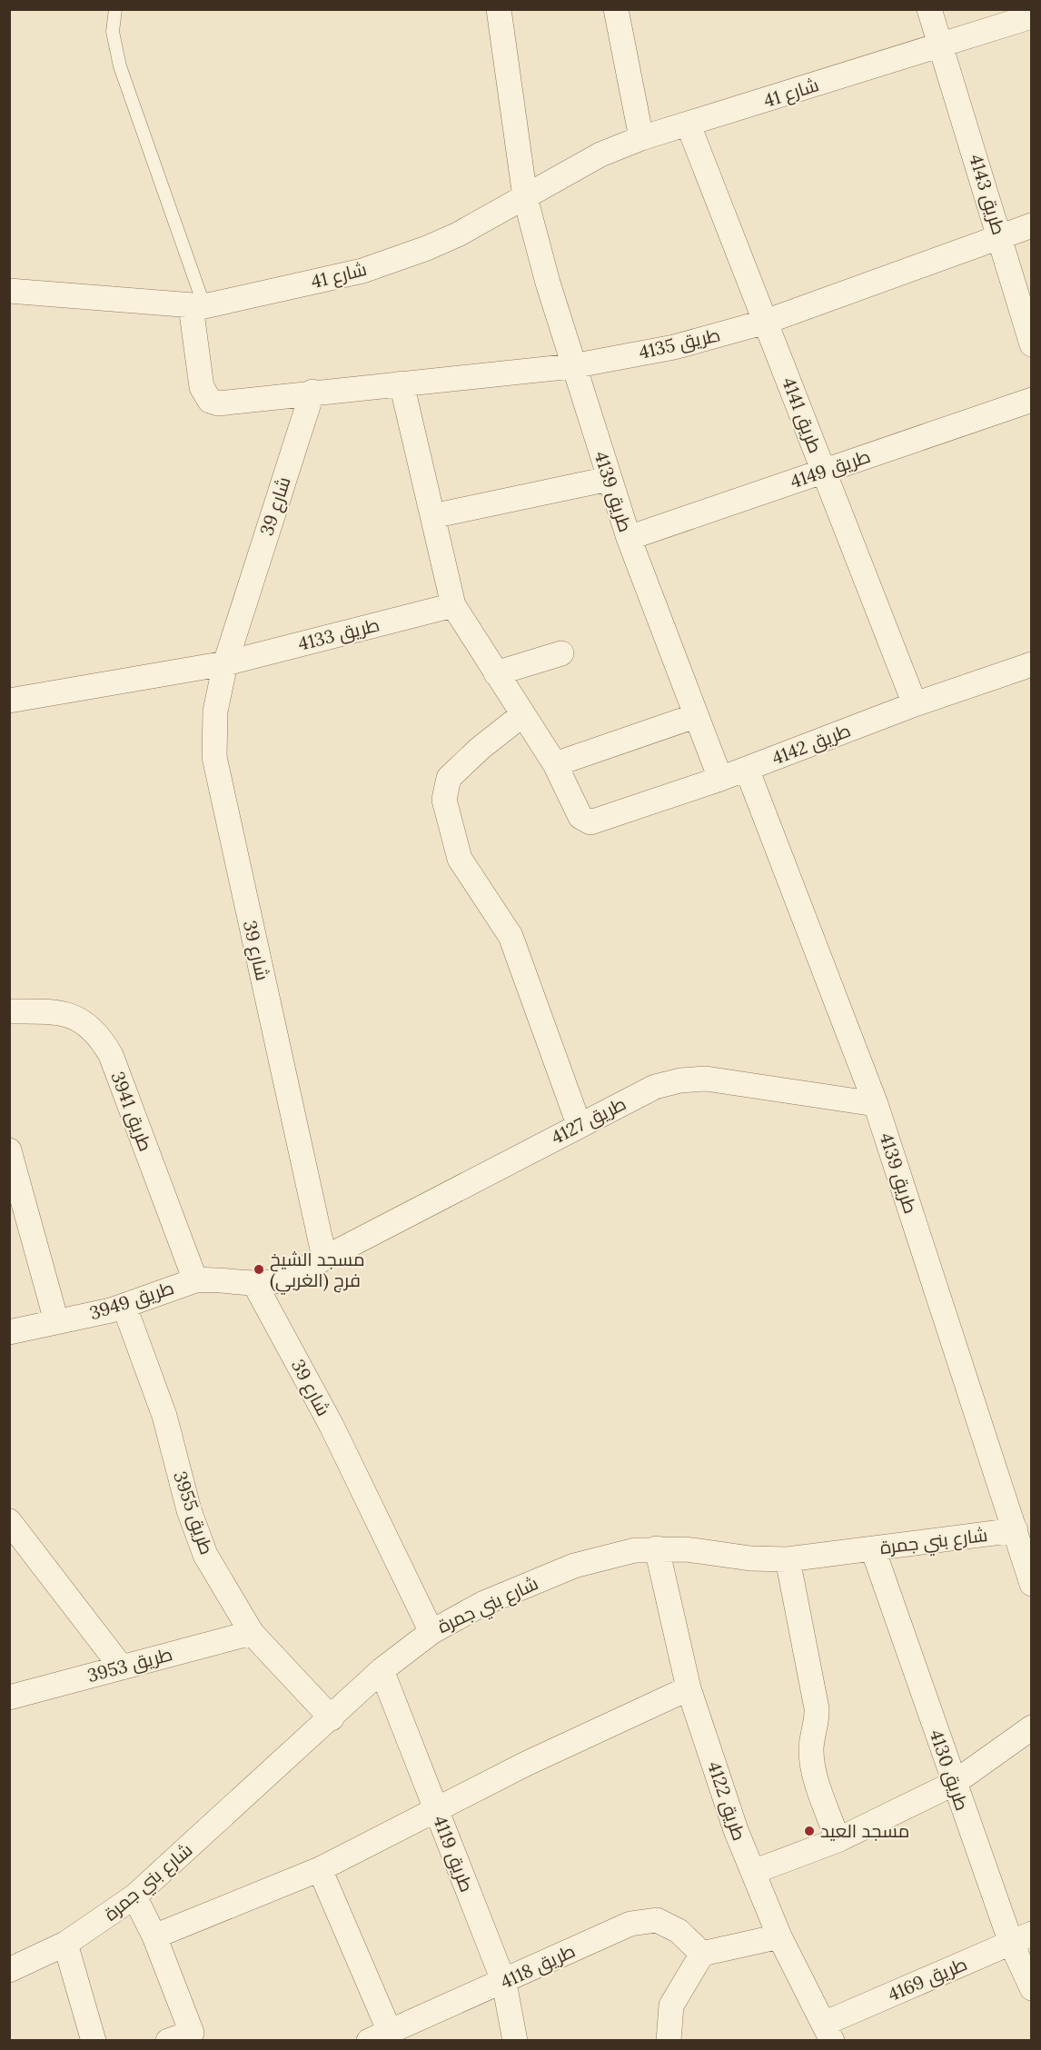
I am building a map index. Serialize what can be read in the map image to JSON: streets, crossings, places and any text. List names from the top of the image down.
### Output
{
  "streets": {
    "street": [
      "شارع 41",
      "طريق 4143",
      "طريق 4135",
      "طريق 4141",
      "طريق 4149",
      "طريق 4139",
      "شارع 39",
      "طريق 4133",
      "طريق 4142",
      "طريق 3941",
      "طريق 4127",
      "طريق 3949",
      "طريق 3955",
      "شارع بني جمرة",
      "طريق 3953",
      "طريق 4130",
      "طريق 4122",
      "طريق 4119",
      "طريق 4118",
      "طريق 4169"
    ]
  },
  "crossings": [
    ["شارع 41", "طريق 4143"],
    ["شارع 41", "طريق 4141"],
    ["شارع 41", "طريق 4139"],
    ["طريق 4143", "طريق 4135"],
    ["طريق 4135", "طريق 4141"],
    ["طريق 4135", "طريق 4139"],
    ["طريق 4135", "شارع 39"],
    ["طريق 4141", "طريق 4149"],
    ["طريق 4141", "طريق 4142"],
    ["طريق 4149", "طريق 4139"],
    ["طريق 4139", "طريق 4142"],
    ["طريق 4139", "طريق 4127"],
    ["طريق 4139", "شارع بني جمرة"],
    ["شارع 39", "طريق 4133"],
    ["شارع 39", "طريق 4127"],
    ["شارع 39", "طريق 3949"],
    ["شارع 39", "شارع بني جمرة"],
    ["طريق 3941", "طريق 3949"],
    ["طريق 3949", "طريق 3955"],
    ["طريق 3955", "شارع بني جمرة"],
    ["طريق 3955", "طريق 3953"],
    ["شارع بني جمرة", "طريق 4130"],
    ["شارع بني جمرة", "طريق 4122"],
    ["شارع بني جمرة", "طريق 4119"],
    ["طريق 4130", "طريق 4169"],
    ["طريق 4122", "طريق 4169"],
    ["طريق 4119", "طريق 4118"]
  ],
  "places": ["مسجد الشيخ فرج (الغربي)", "مسجد العيد"]
}
